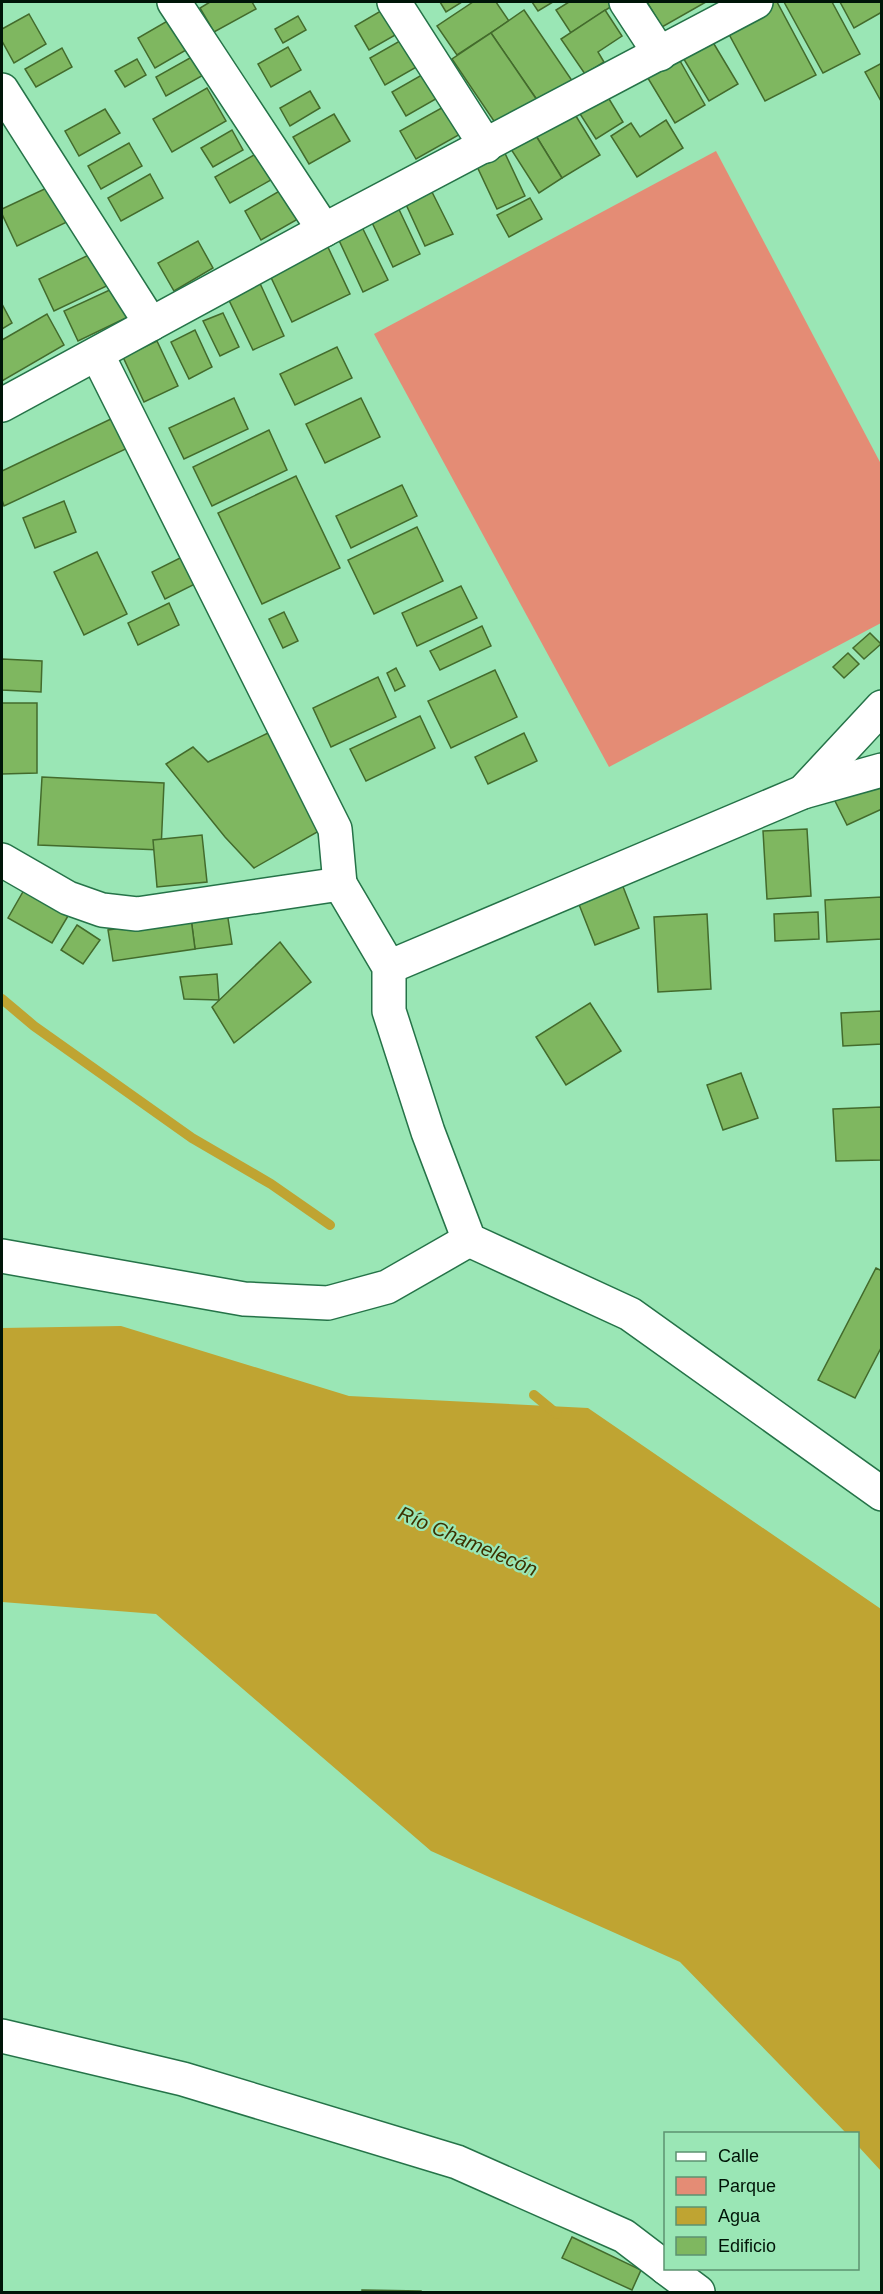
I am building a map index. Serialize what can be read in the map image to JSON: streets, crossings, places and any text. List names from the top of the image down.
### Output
{
  "water": ["Río Chamelecón"],
  "legend": [
    "Calle",
    "Parque",
    "Agua",
    "Edificio"
  ]
}
